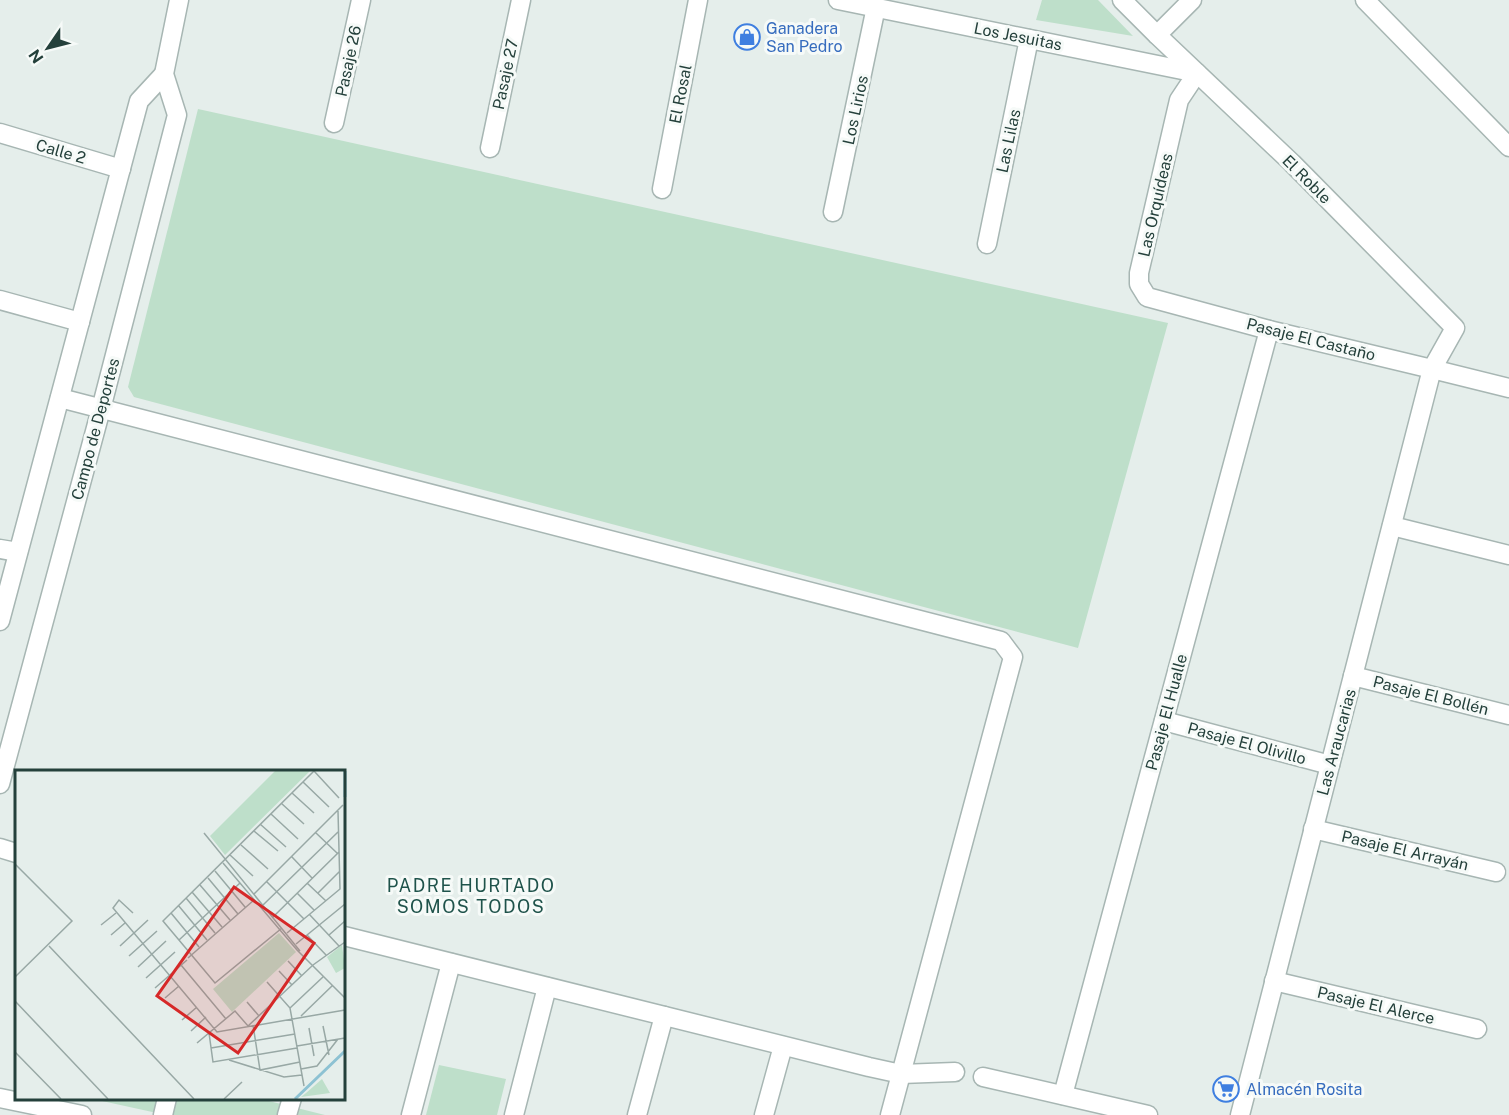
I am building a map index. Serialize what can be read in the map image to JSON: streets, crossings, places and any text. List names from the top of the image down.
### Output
{
  "streets": {
    "street": [
      "Los Jesuitas",
      "Pasaje 26",
      "Pasaje 27",
      "El Rosal",
      "Los Lirios",
      "Las Lilas",
      "Calle 2",
      "El Roble",
      "Las Orquídeas",
      "Pasaje El Castaño",
      "Campo de Deportes",
      "Pasaje El Bollén",
      "Pasaje El Hualle",
      "Las Araucarias",
      "Pasaje El Olivillo",
      "Pasaje El Arrayán",
      "Pasaje El Alerce"
    ]
  },
  "crossings": [
    ["Los Jesuitas", "Los Lirios"],
    ["Los Jesuitas", "Las Lilas"],
    ["Los Jesuitas", "El Roble"],
    ["Los Jesuitas", "Las Orquídeas"],
    ["El Roble", "Las Orquídeas"],
    ["El Roble", "Pasaje El Castaño"],
    ["El Roble", "Las Araucarias"],
    ["Las Orquídeas", "Pasaje El Castaño"],
    ["Pasaje El Castaño", "Pasaje El Hualle"],
    ["Pasaje El Castaño", "Las Araucarias"],
    ["Pasaje El Bollén", "Las Araucarias"],
    ["Pasaje El Hualle", "Pasaje El Olivillo"],
    ["Las Araucarias", "Pasaje El Olivillo"],
    ["Las Araucarias", "Pasaje El Arrayán"],
    ["Las Araucarias", "Pasaje El Alerce"]
  ],
  "districts": ["PADRE HURTADO SOMOS TODOS"],
  "places": {
    "shop": ["Ganadera San Pedro"],
    "supermarket": ["Almacén Rosita"]
  },
  "north": "bottom left"
}
